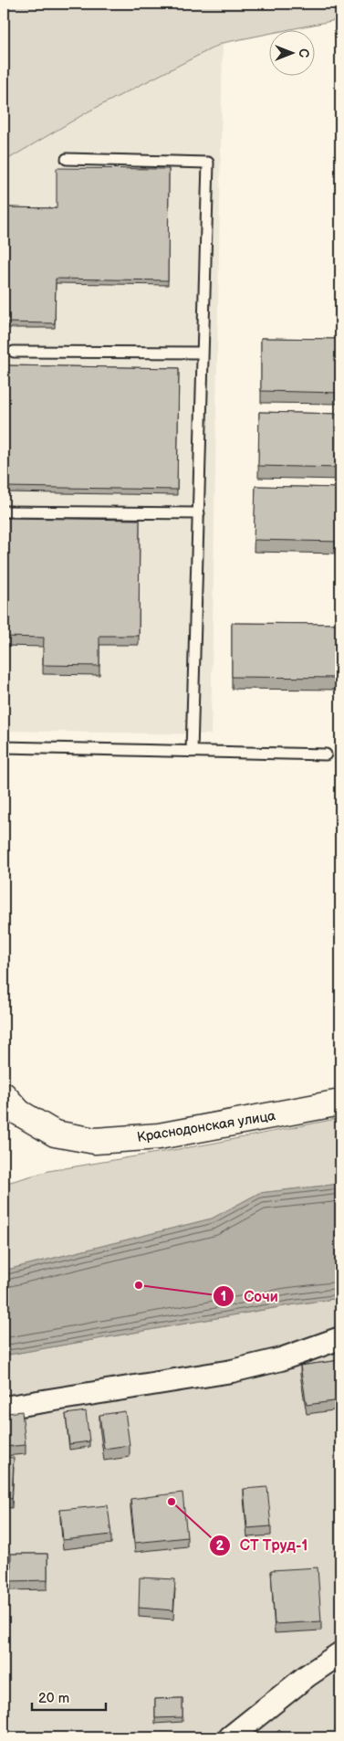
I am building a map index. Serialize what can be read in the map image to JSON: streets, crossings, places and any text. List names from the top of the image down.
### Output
{
  "streets": {
    "street": ["Краснодонская улица"]
  },
  "places": ["Сочи", "СТ Труд-1"],
  "scale_bar": "20 m",
  "north": "right"
}
